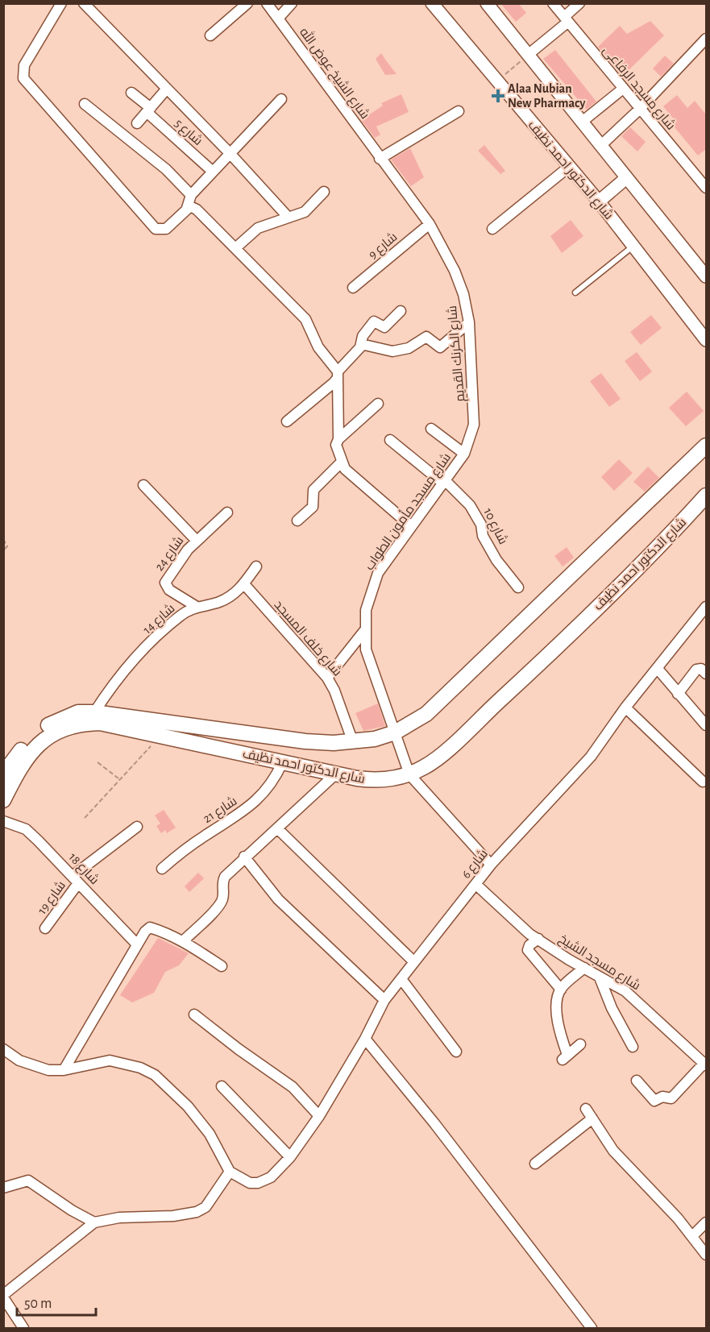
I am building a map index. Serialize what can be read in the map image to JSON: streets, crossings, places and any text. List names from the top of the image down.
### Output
{
  "streets": {
    "main road": ["شارع الدكتور احمد نظيف"],
    "street": [
      "شارع الشيخ عوض الله",
      "شارع مسجد الرفاعى",
      "شارع 5",
      "شارع 9",
      "شارع الكرنك القديم",
      "شارع مسجد مأمون الطواب",
      "شارع 10",
      "شارع 24",
      "شارع 14",
      "شارع خلف المسجد",
      "شارع 21",
      "شارع 6",
      "شارع 18",
      "شارع 19",
      "شارع مسجد الشيخ"
    ]
  },
  "crossings": [
    ["شارع الشيخ عوض الله", "شارع الكرنك القديم"],
    ["شارع الدكتور احمد نظيف", "شارع مسجد مأمون الطواب"],
    ["شارع الدكتور احمد نظيف", "شارع 14"],
    ["شارع الدكتور احمد نظيف", "شارع خلف المسجد"],
    ["شارع الدكتور احمد نظيف", "شارع 21"],
    ["شارع 9", "شارع الكرنك القديم"],
    ["شارع الكرنك القديم", "شارع مسجد مأمون الطواب"],
    ["شارع مسجد مأمون الطواب", "شارع 10"],
    ["شارع مسجد مأمون الطواب", "شارع 6"],
    ["شارع 24", "شارع 14"],
    ["شارع 14", "شارع خلف المسجد"],
    ["شارع 6", "شارع مسجد الشيخ"],
    ["شارع 18", "شارع 19"]
  ],
  "places": {
    "health": ["Alaa Nubian New Pharmacy"]
  },
  "scale_bar": "50 m"
}
